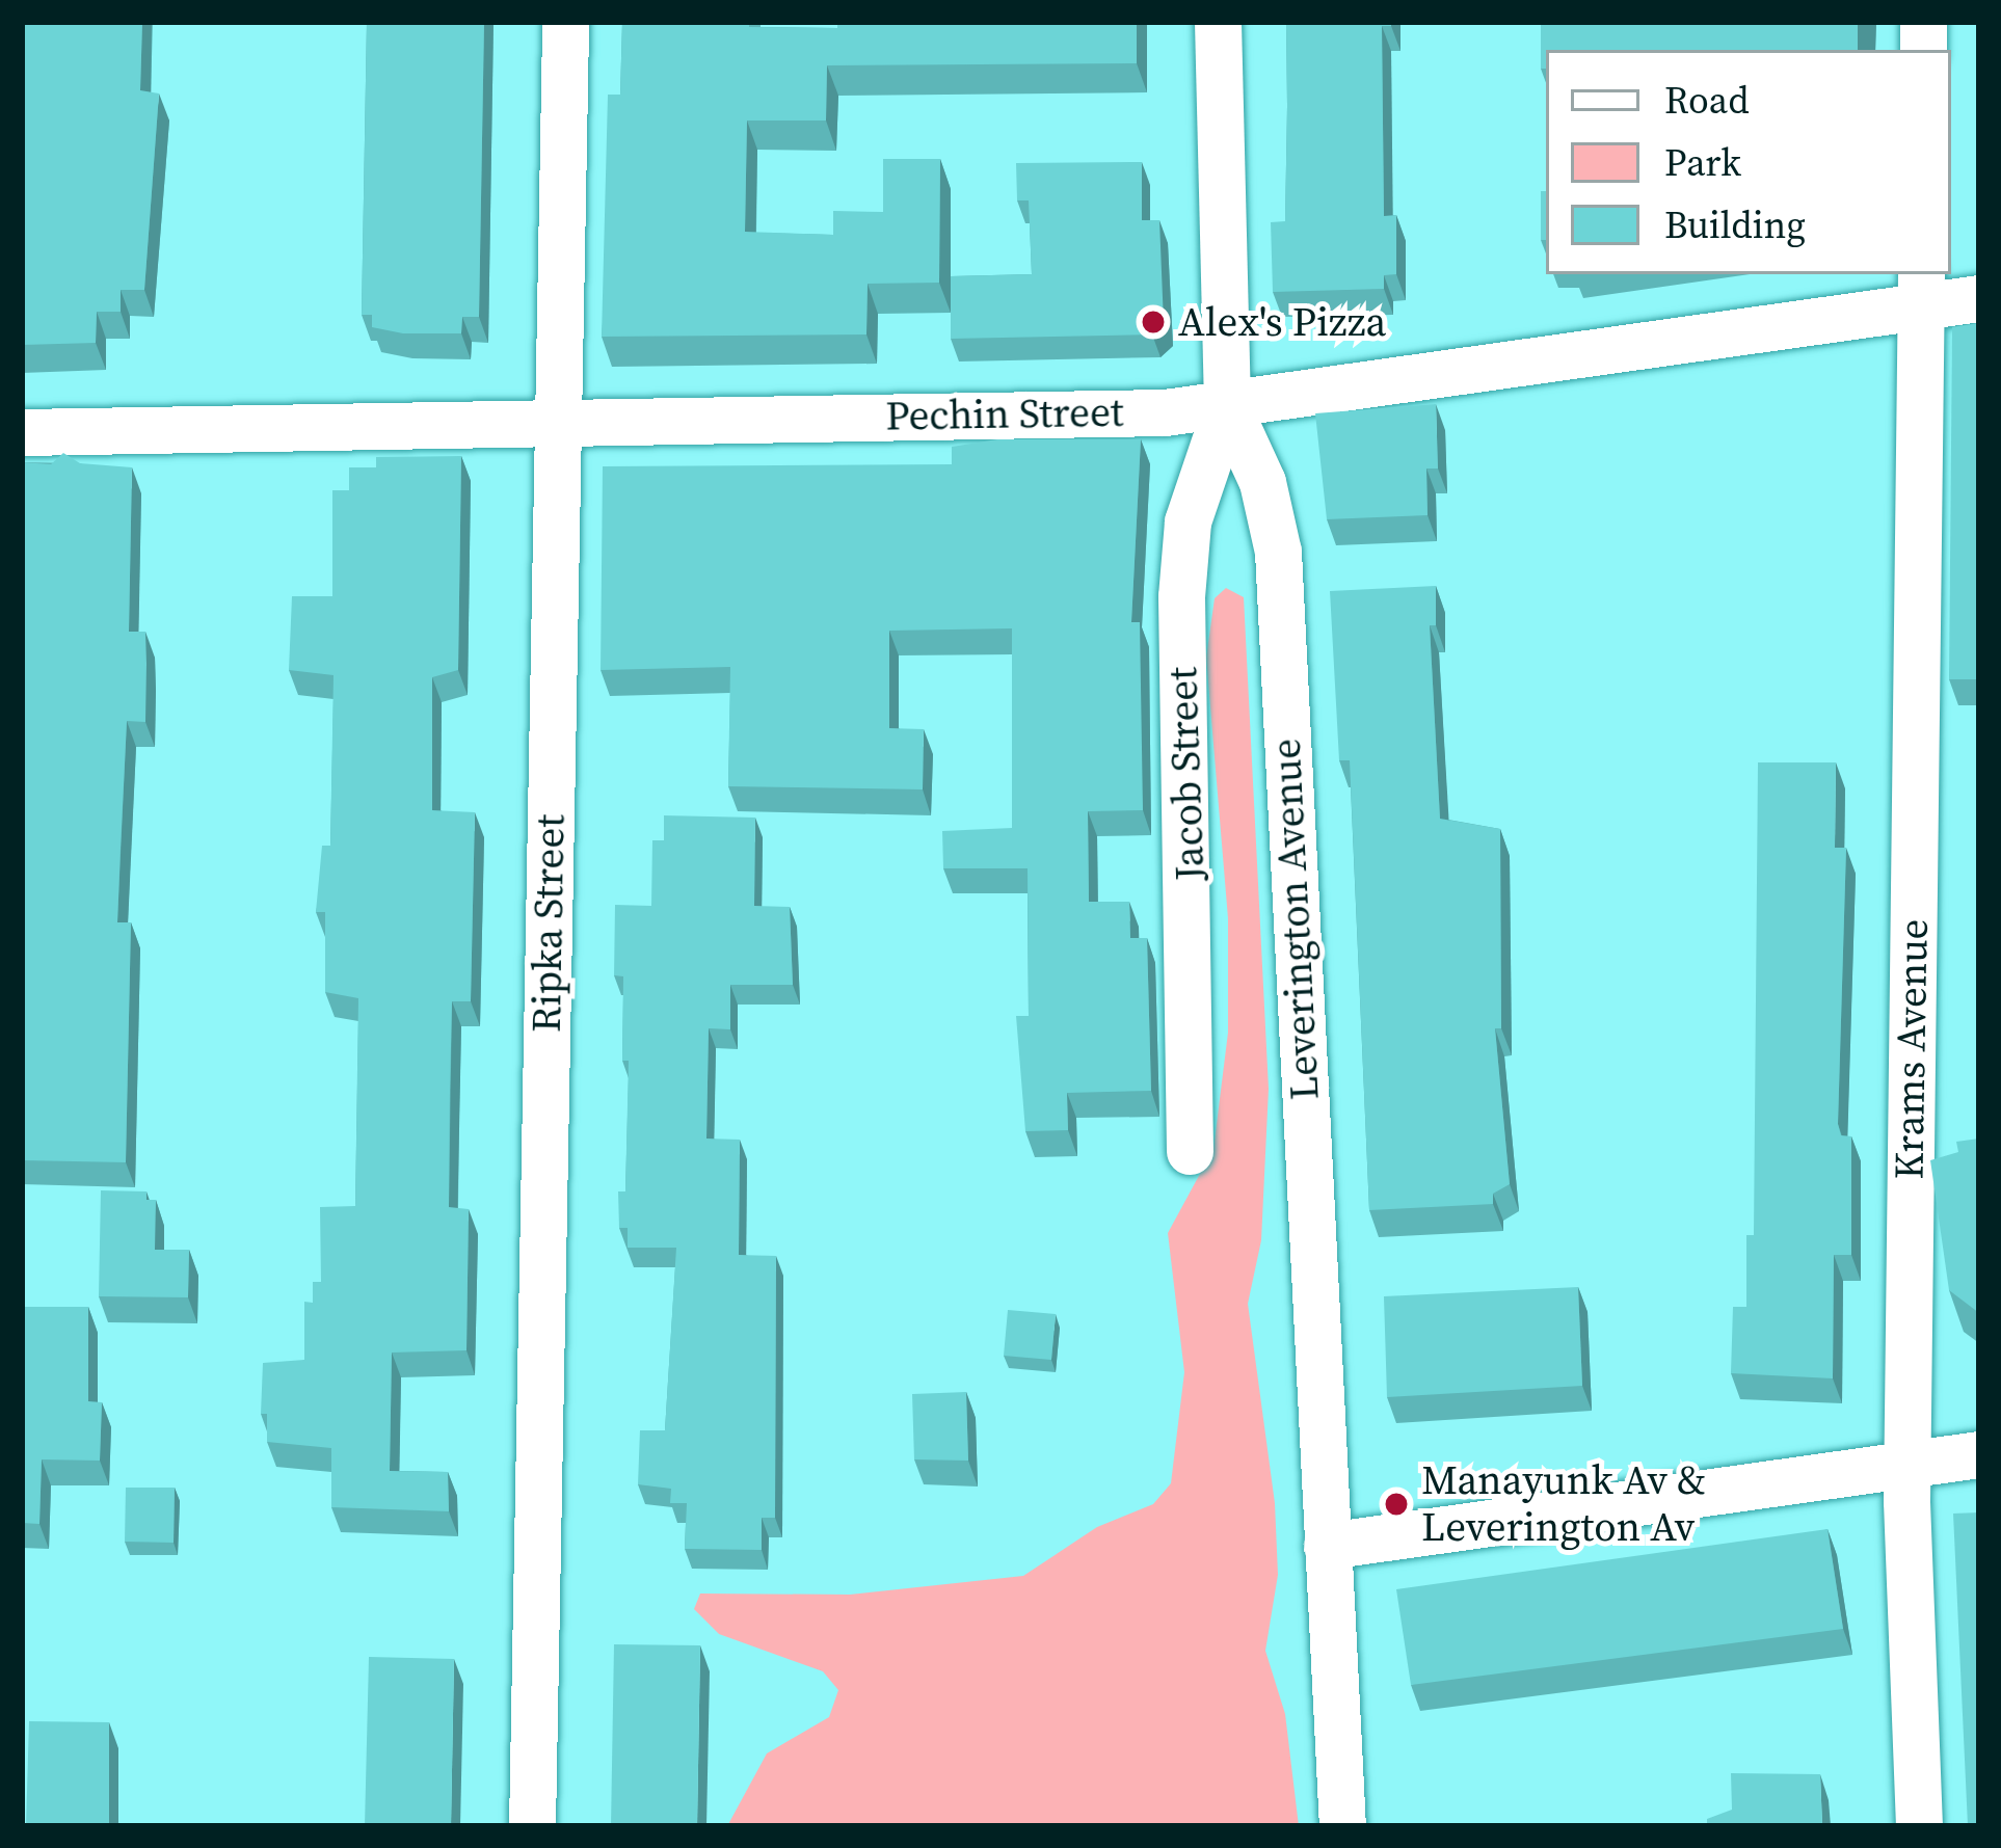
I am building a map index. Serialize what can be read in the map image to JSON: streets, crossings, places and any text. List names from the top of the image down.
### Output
{
  "streets": {
    "street": [
      "Pechin Street",
      "Jacob Street",
      "Leverington Avenue",
      "Ripka Street",
      "Krams Avenue"
    ]
  },
  "crossings": [
    ["Pechin Street", "Jacob Street"],
    ["Pechin Street", "Leverington Avenue"],
    ["Pechin Street", "Ripka Street"],
    ["Pechin Street", "Krams Avenue"],
    ["Jacob Street", "Leverington Avenue"]
  ],
  "places": ["Alex's Pizza", "Manayunk Av & Leverington Av"],
  "legend": ["Road", "Park", "Building"]
}
